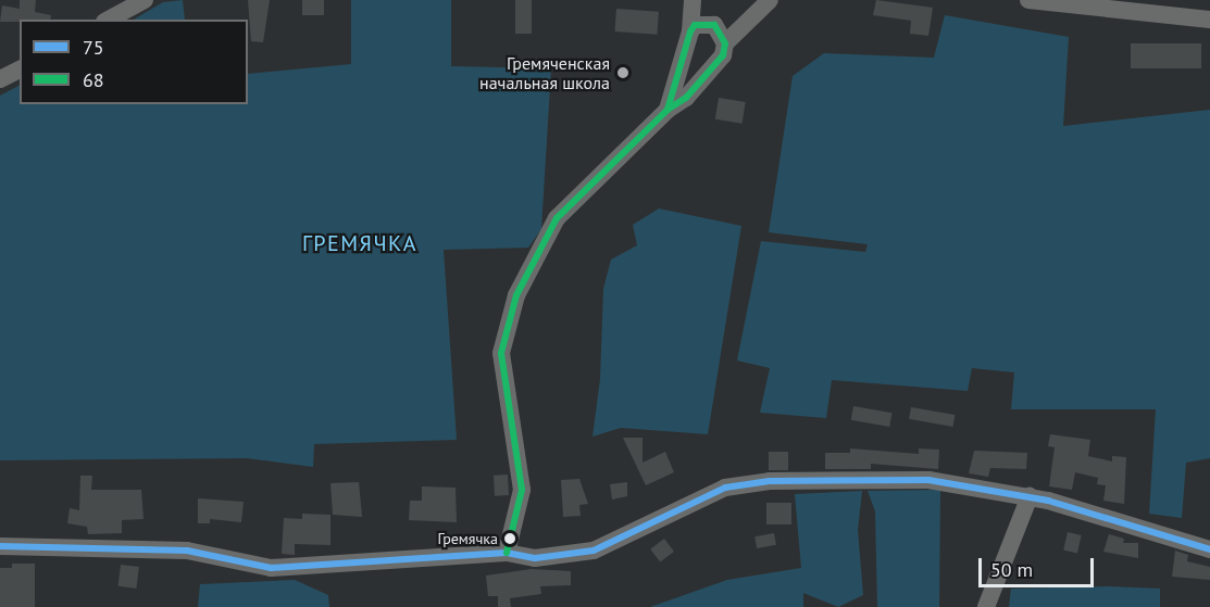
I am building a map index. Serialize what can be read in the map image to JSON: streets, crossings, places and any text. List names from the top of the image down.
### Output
{
  "districts": ["ГРЕМЯЧКА"],
  "places": ["Гремяченская начальная школа", "Гремячка"],
  "lines": ["transit line 68", "transit line 75"],
  "legend": ["75", "68"],
  "scale_bar": "50 m"
}
